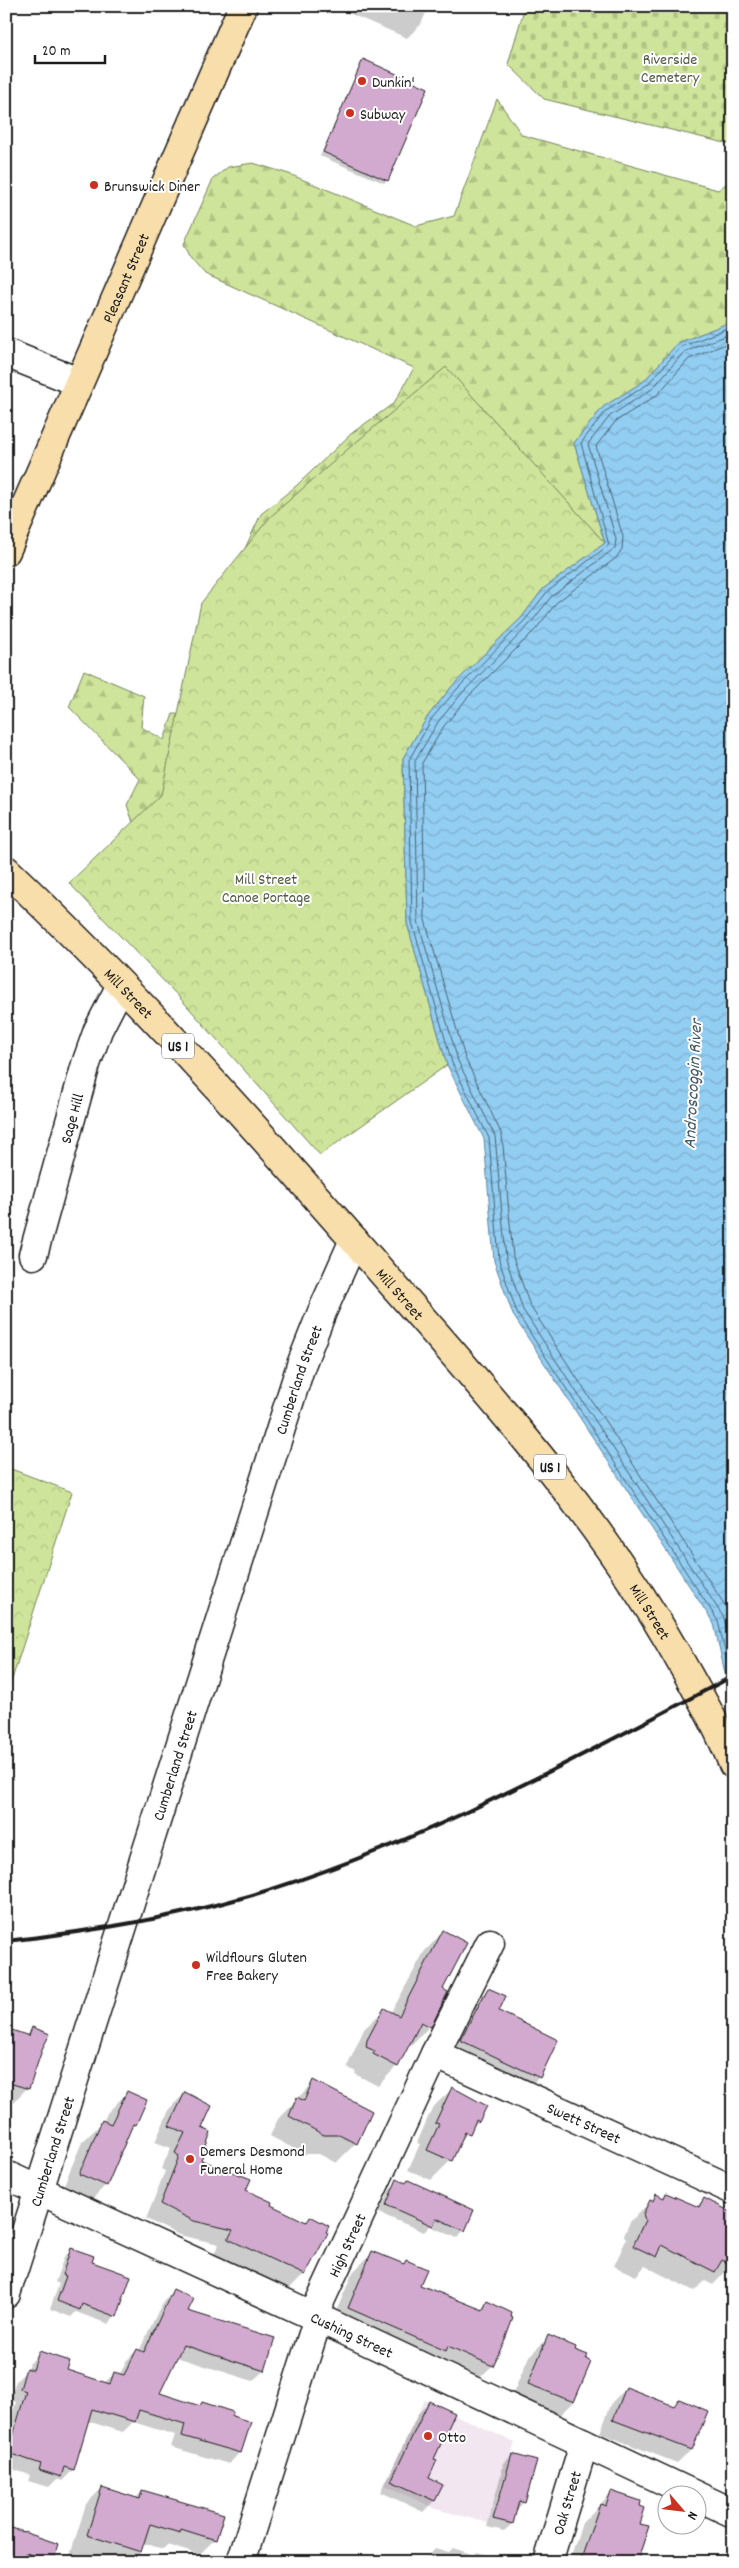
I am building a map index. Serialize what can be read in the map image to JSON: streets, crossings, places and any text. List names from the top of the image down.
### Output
{
  "streets": {
    "highway": ["Pleasant Street", "Mill Street", "US 1"],
    "street": [
      "Sage Hill",
      "Cumberland Street",
      "Swett Street",
      "High Street",
      "Cushing Street",
      "Oak Street"
    ]
  },
  "crossings": [
    ["Mill Street", "Sage Hill"],
    ["Mill Street", "Cumberland Street"],
    ["Cumberland Street", "Cushing Street"],
    ["Swett Street", "High Street"],
    ["High Street", "Cushing Street"],
    ["Cushing Street", "Oak Street"]
  ],
  "water": ["Androscoggin River"],
  "parks": ["Riverside Cemetery", "Mill Street Canoe Portage"],
  "places": [
    "Dunkin'",
    "Subway",
    "Brunswick Diner",
    "Wildflours Gluten Free Bakery",
    "Demers Desmond Funeral Home",
    "Otto"
  ],
  "scale_bar": "20 m",
  "north": "bottom right"
}
